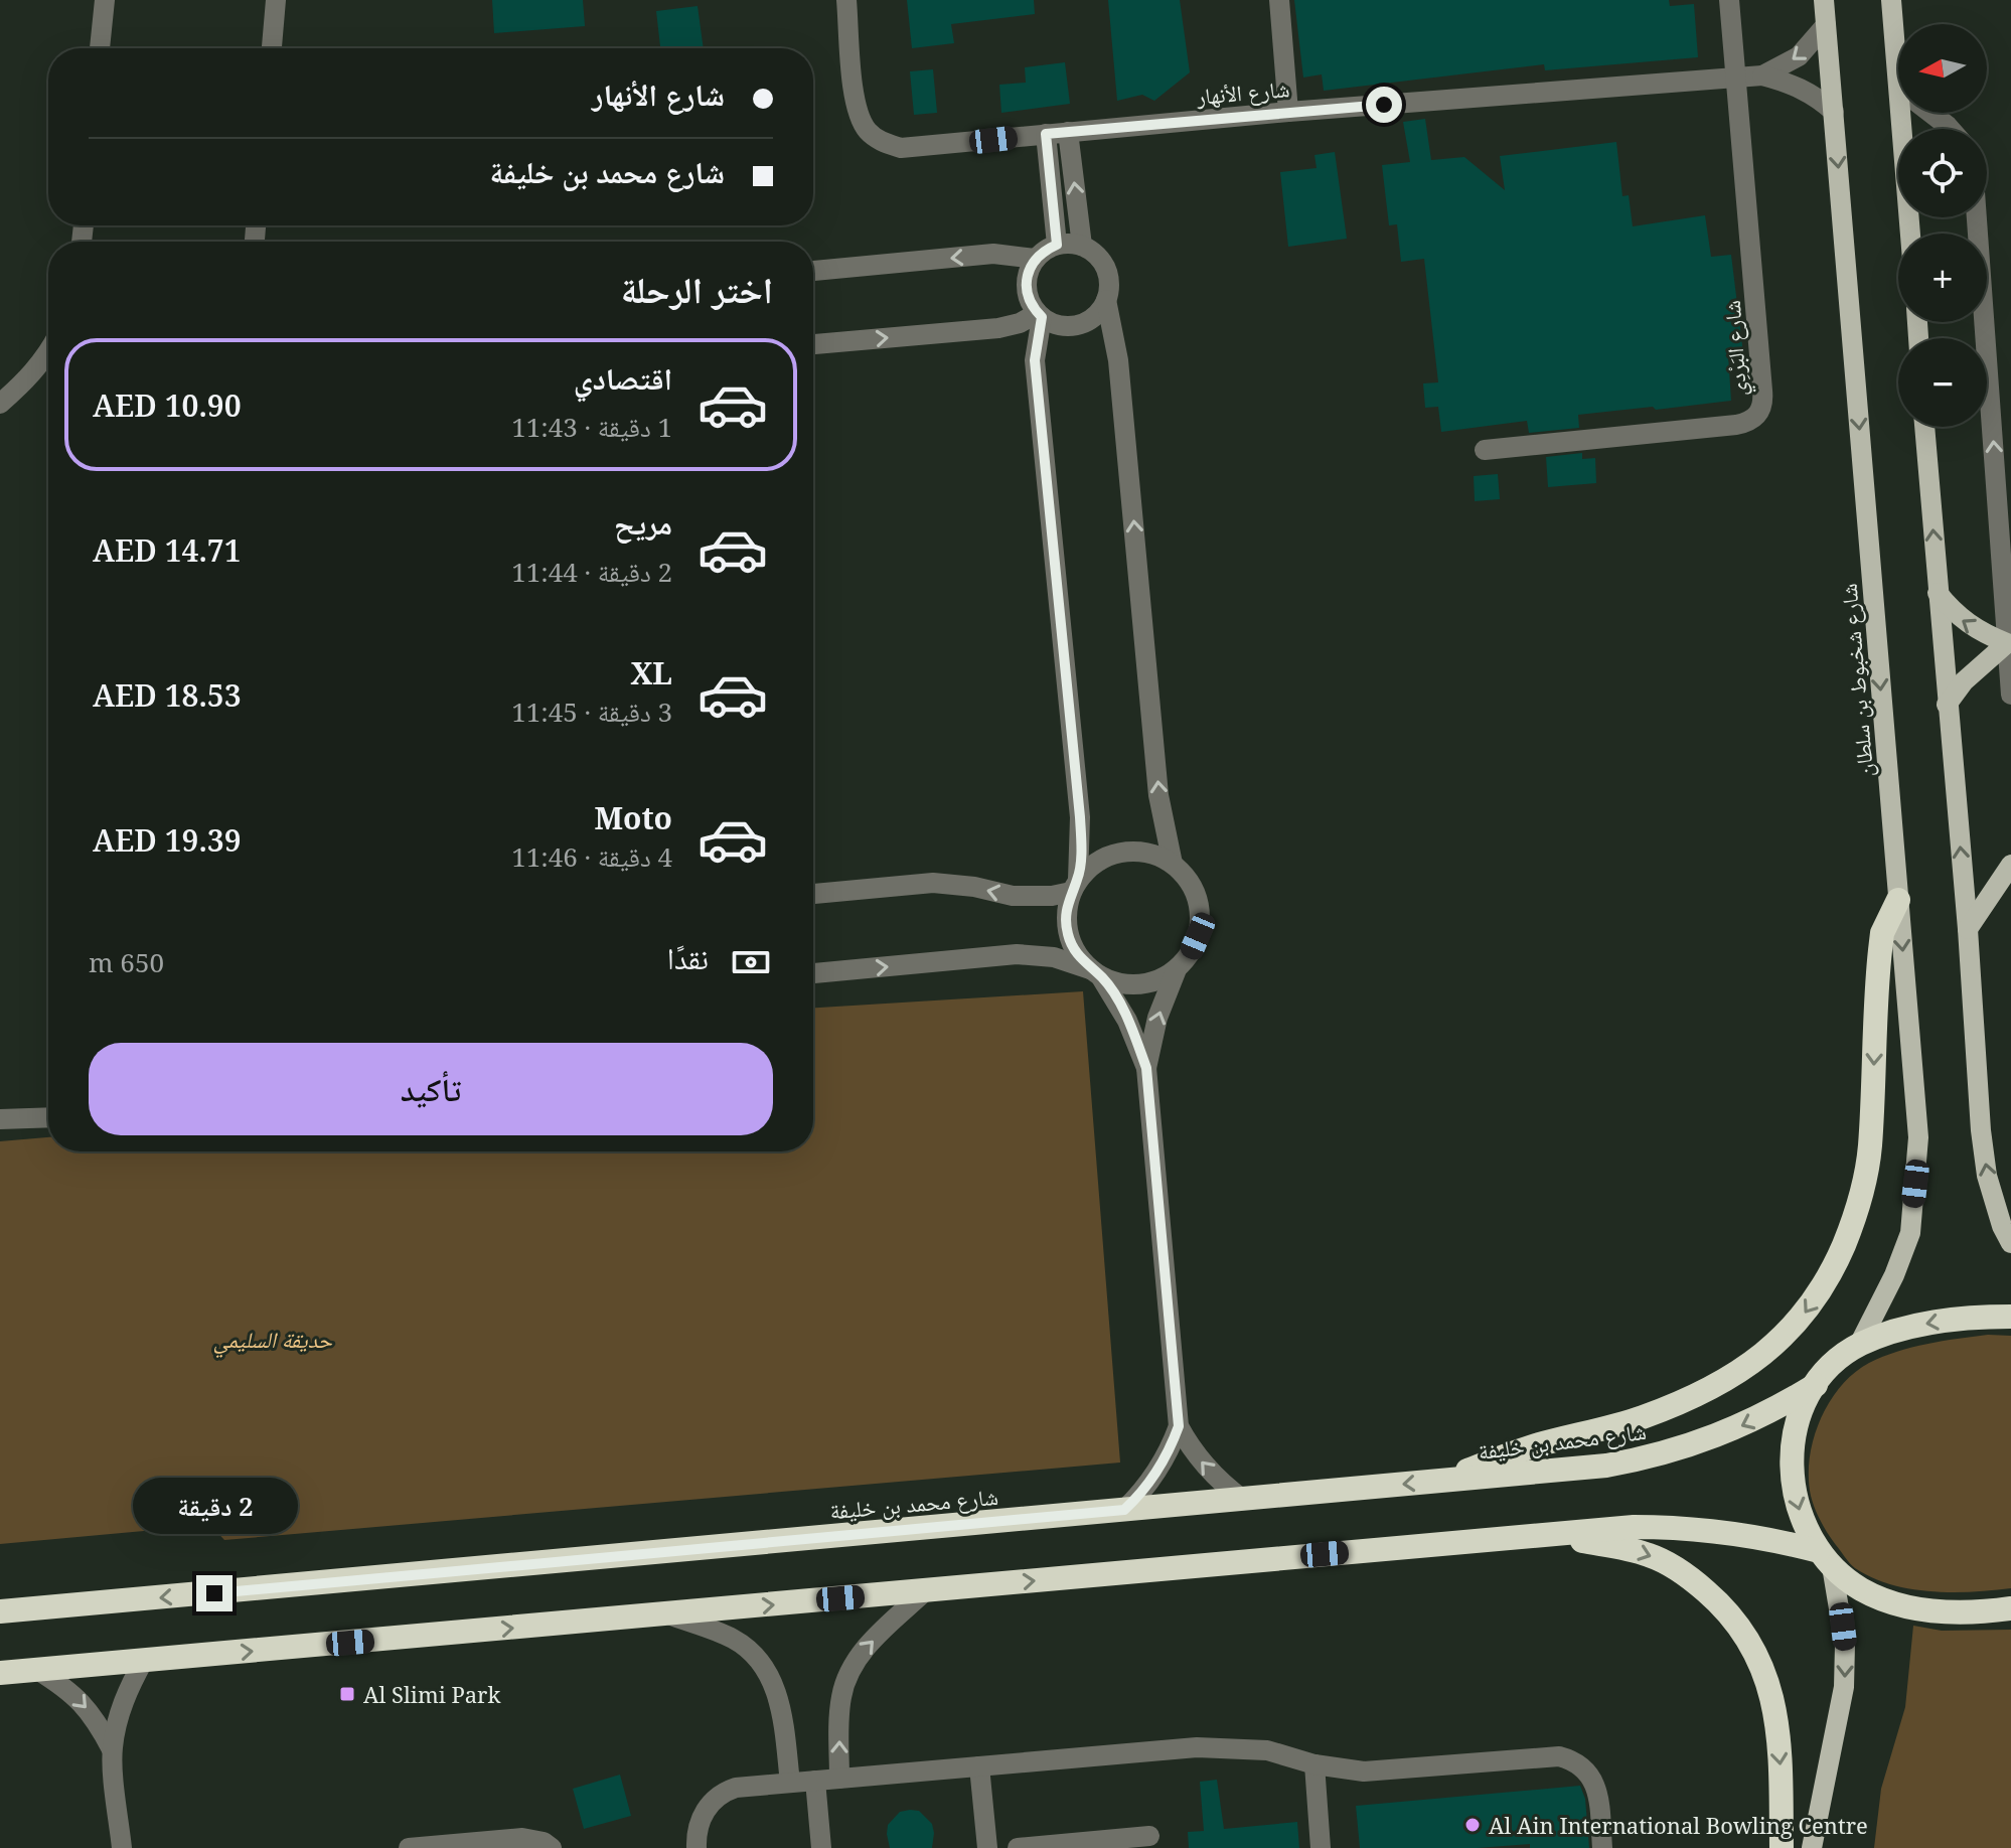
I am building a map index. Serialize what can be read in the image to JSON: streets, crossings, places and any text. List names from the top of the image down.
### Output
{
  "streets": {
    "highway": ["شارع محمد بن خليفة"],
    "main road": ["شارع شخبوط بن سلطان"],
    "street": ["شارع الأنهار", "شارع البَرْدِي"]
  },
  "crossings": [
    ["شارع الأنهار", "شارع البَرْدِي"],
    ["شارع الأنهار", "شارع شخبوط بن سلطان"]
  ],
  "parks": ["حديقة السليمي"],
  "places": {
    "transit": ["Al Slimi Park"],
    "other": ["Al Ain International Bowling Centre"]
  },
  "north": "left",
  "page": {
    "map_buttons": ["+", "−"],
    "banner": ["شارع الأنهار", "شارع محمد بن خليفة"],
    "heading": "اختر الرحلة",
    "list": [
      {
        "name": "اقتصادي",
        "note": "1 دقيقة · 11:43",
        "value": "AED 10.90"
      },
      {
        "name": "مريح",
        "note": "2 دقيقة · 11:44",
        "value": "AED 14.71"
      },
      {
        "name": "XL",
        "note": "3 دقيقة · 11:45",
        "value": "AED 18.53"
      },
      {
        "name": "Moto",
        "note": "4 دقيقة · 11:46",
        "value": "AED 19.39"
      }
    ],
    "pay": ["نقدًا", "650 m"],
    "buttons": "تأكيد",
    "bubble": "2 دقيقة"
  }
}
